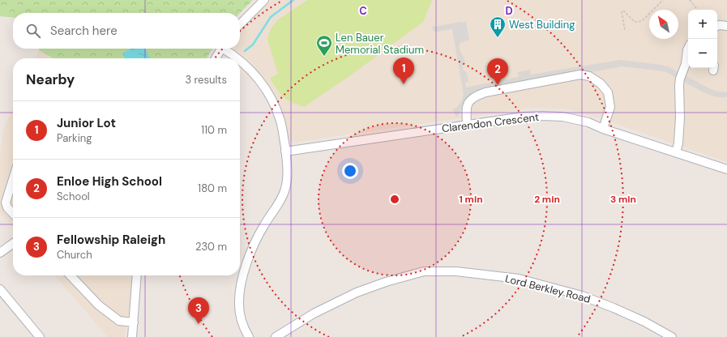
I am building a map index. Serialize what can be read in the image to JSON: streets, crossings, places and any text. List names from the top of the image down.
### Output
{
  "streets": {
    "street": ["Clarendon Crescent", "Lord Berkley Road"]
  },
  "places": {
    "building": ["West Building"],
    "sports": ["Len Bauer Memorial Stadium"]
  },
  "north": "top left",
  "page": {
    "map_buttons": ["+", "−"],
    "search": "Search here",
    "pins": ["1", "2", "3"],
    "heading": ["Nearby", "3 results"],
    "list": [
      {
        "mark": "1",
        "name": "Junior Lot",
        "note": "Parking",
        "value": "110 m"
      },
      {
        "mark": "2",
        "name": "Enloe High School",
        "note": "School",
        "value": "180 m"
      },
      {
        "mark": "3",
        "name": "Fellowship Raleigh",
        "note": "Church",
        "value": "230 m"
      }
    ]
  },
  "grid": {
    "columns": ["C", "D"]
  },
  "rings": ["1 min", "2 min", "3 min"]
}
